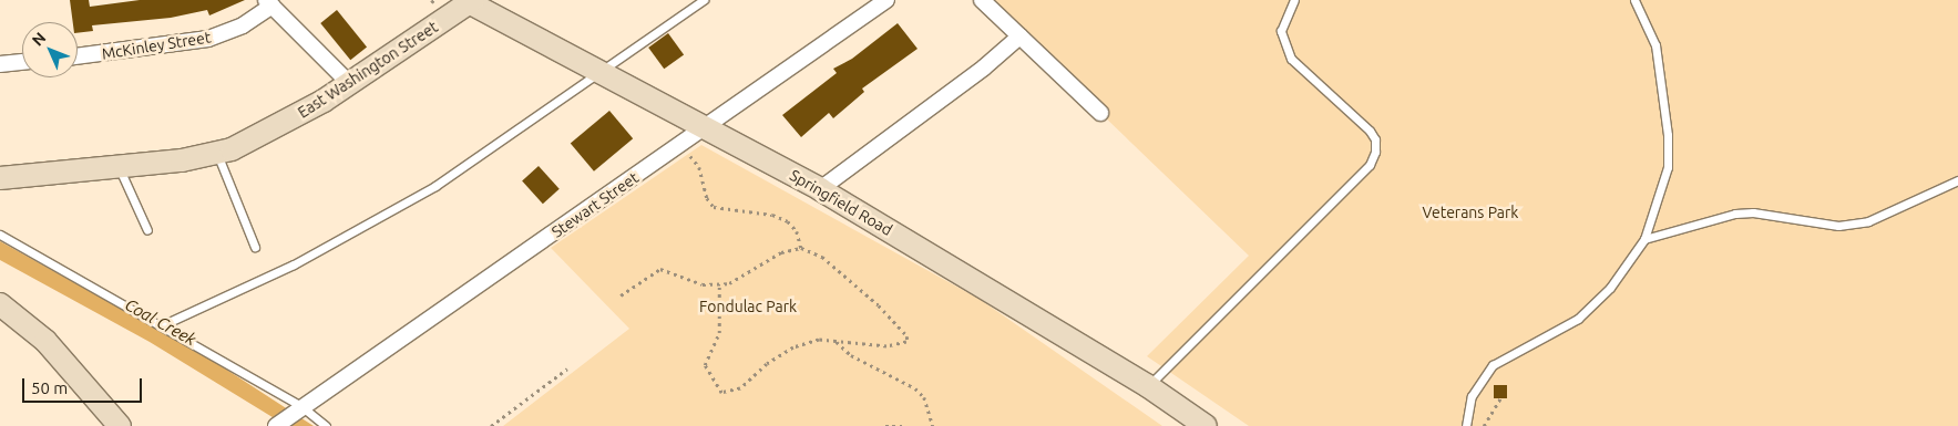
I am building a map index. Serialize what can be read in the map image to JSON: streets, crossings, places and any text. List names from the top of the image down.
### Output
{
  "streets": {
    "main road": ["East Washington Street", "Springfield Road"],
    "street": ["McKinley Street", "Stewart Street"]
  },
  "crossings": [
    ["East Washington Street", "Springfield Road"],
    ["Springfield Road", "Stewart Street"]
  ],
  "water": ["Coal Creek"],
  "parks": ["Veterans Park", "Fondulac Park"],
  "scale_bar": "50 m",
  "north": "top left"
}
